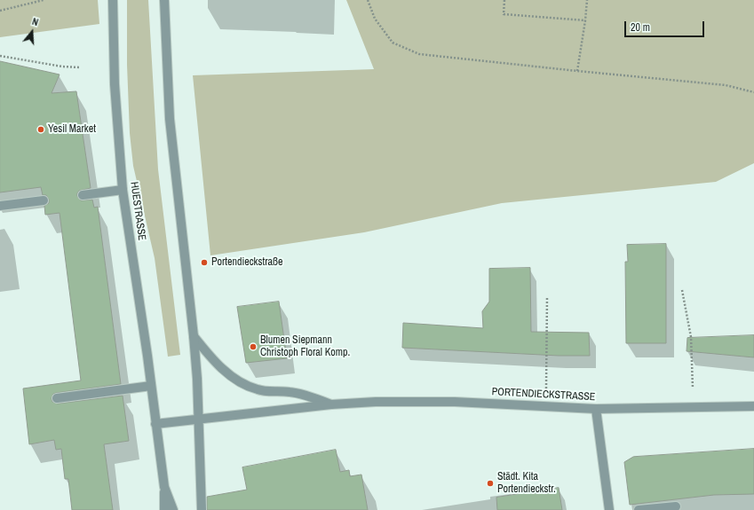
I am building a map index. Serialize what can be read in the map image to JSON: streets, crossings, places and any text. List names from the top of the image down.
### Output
{
  "streets": {
    "street": ["HUESTRASSE", "PORTENDIECKSTRASSE"]
  },
  "crossings": [
    ["HUESTRASSE", "PORTENDIECKSTRASSE"]
  ],
  "places": [
    "Yesil Market",
    "Portendieckstraße",
    "Blumen Siepmann Christoph Floral Komp.",
    "Städt. Kita Portendieckstr."
  ],
  "scale_bar": "20 m",
  "north": "top"
}
